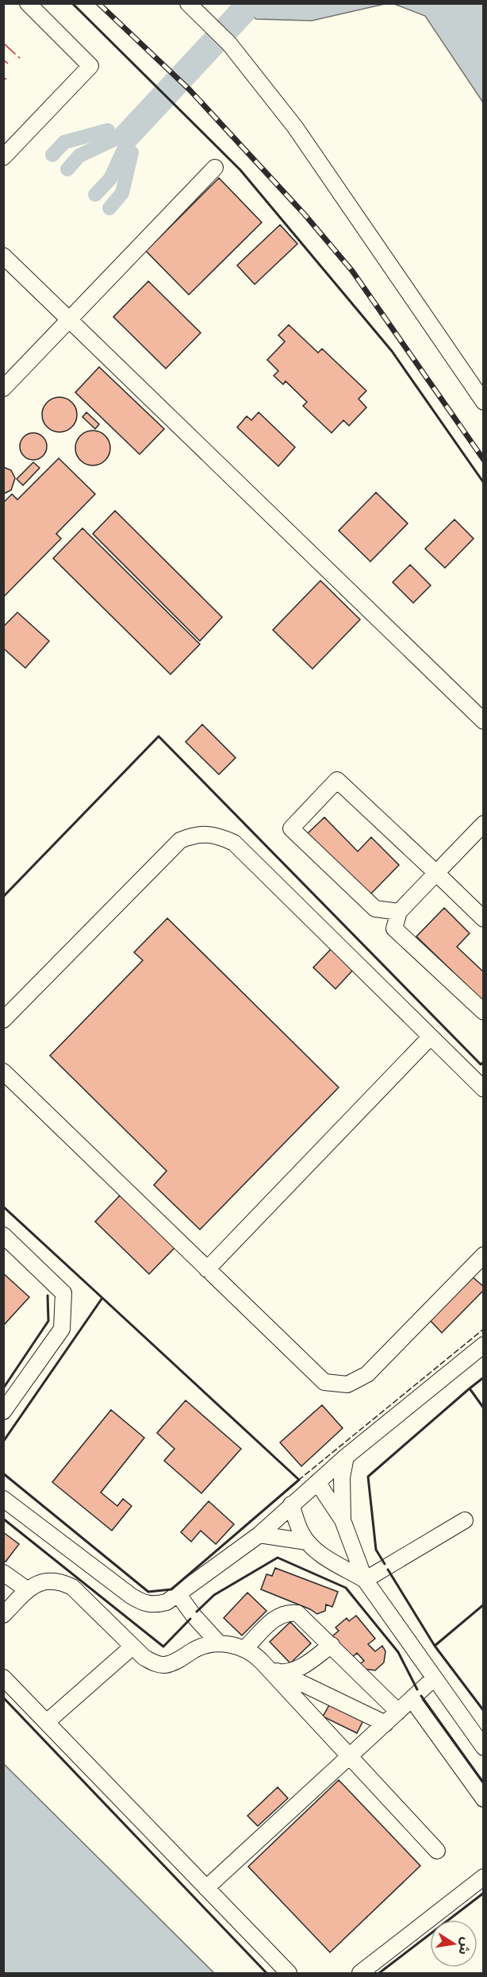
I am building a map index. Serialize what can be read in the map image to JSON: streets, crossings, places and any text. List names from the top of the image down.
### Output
{
  "north": "right"
}
